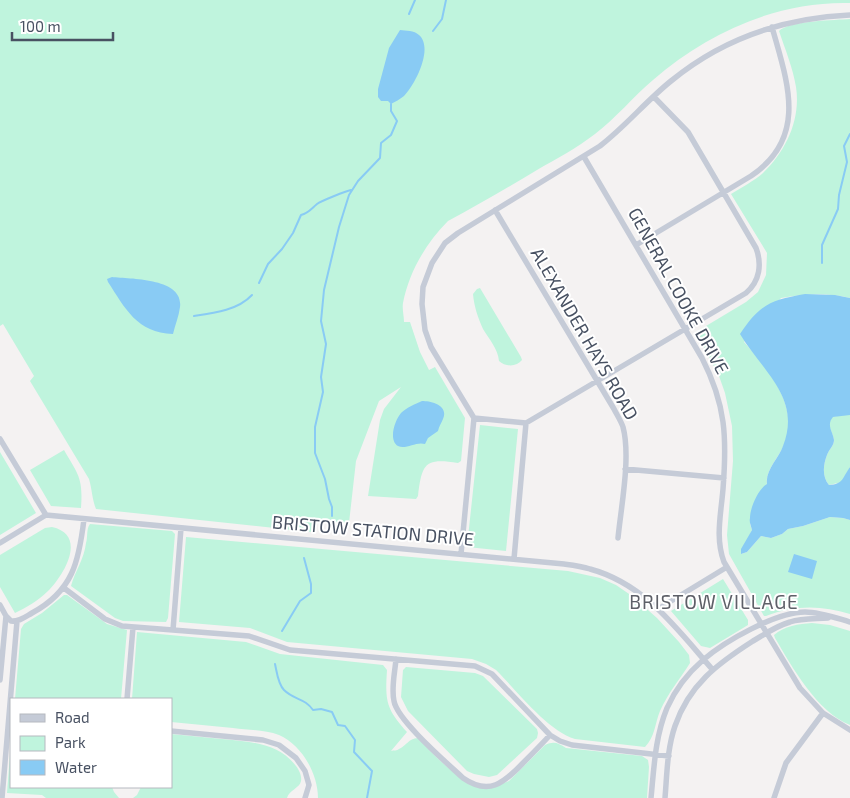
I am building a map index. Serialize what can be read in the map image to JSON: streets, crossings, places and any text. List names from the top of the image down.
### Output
{
  "streets": {
    "street": ["GENERAL COOKE DRIVE", "ALEXANDER HAYS ROAD", "BRISTOW STATION DRIVE"]
  },
  "districts": ["BRISTOW VILLAGE"],
  "legend": ["Road", "Park", "Water"],
  "scale_bar": "100 m"
}
